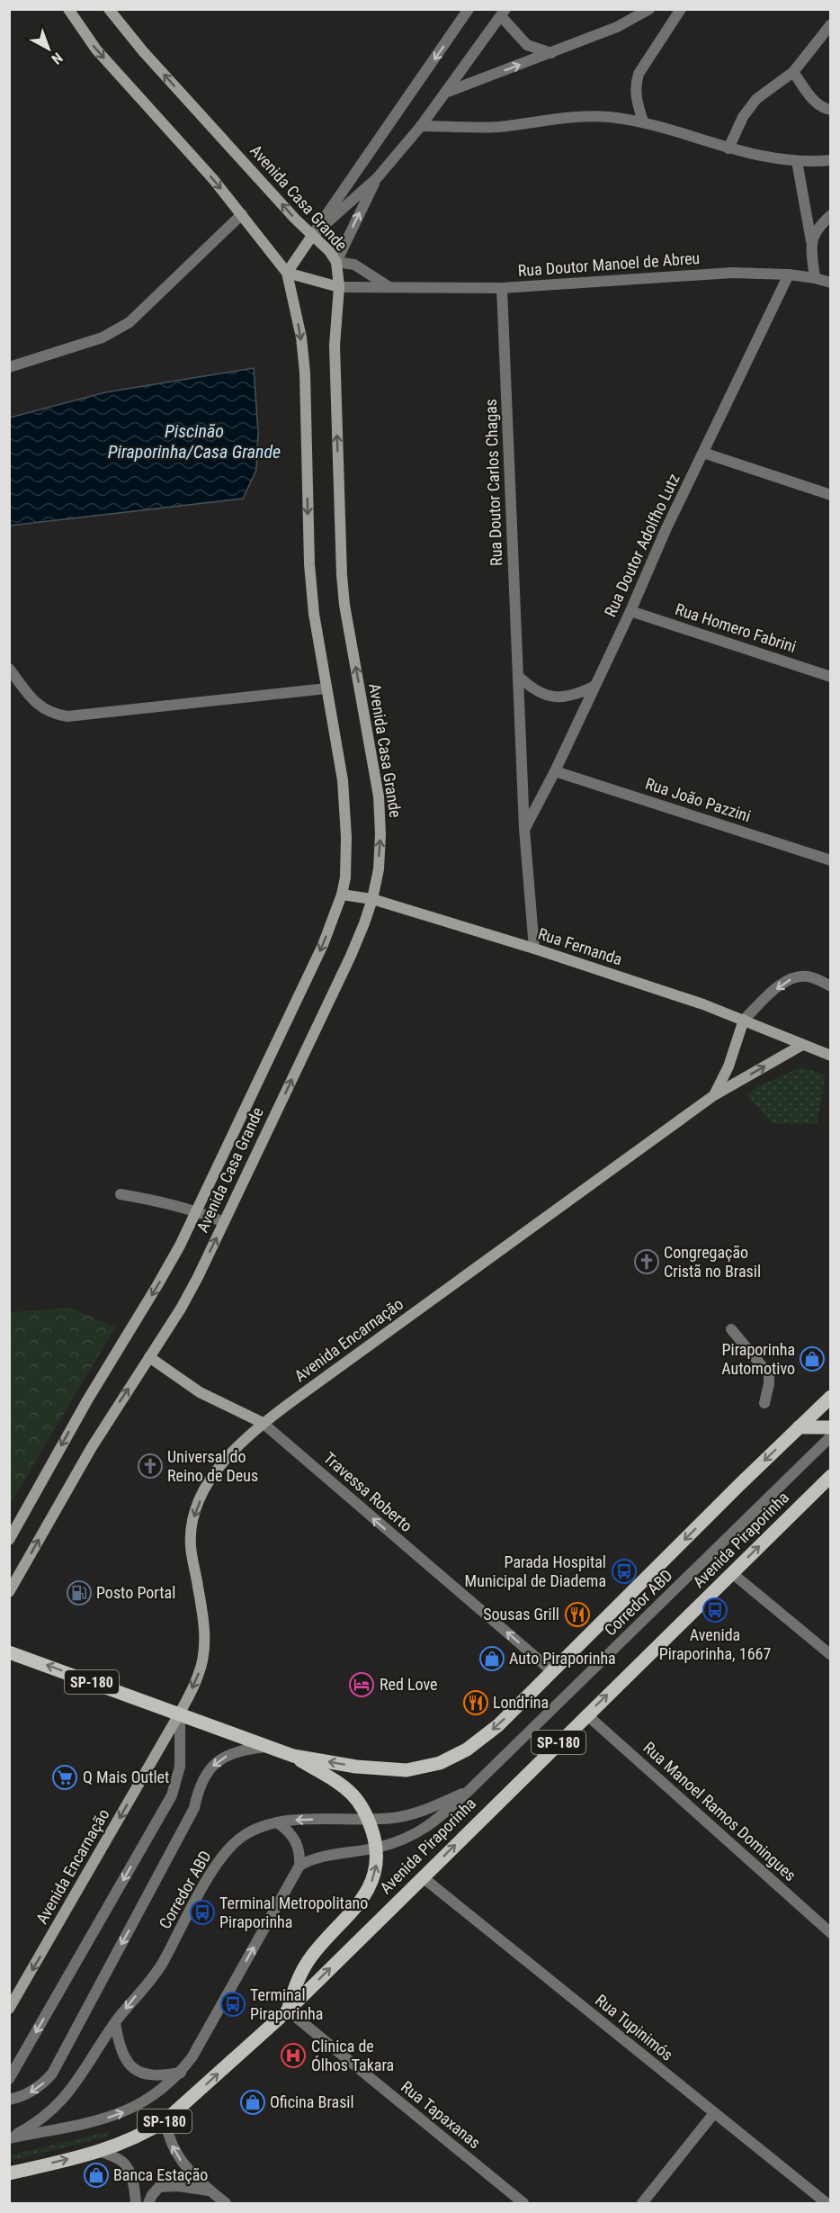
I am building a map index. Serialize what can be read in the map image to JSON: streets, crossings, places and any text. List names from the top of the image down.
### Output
{
  "streets": {
    "main road": [
      "Avenida Casa Grande",
      "Rua Fernanda",
      "Avenida Encarnação",
      "Travessa Roberto",
      "Avenida Piraporinha",
      "SP-180"
    ],
    "street": [
      "Rua Doutor Manoel de Abreu",
      "Rua Doutor Carlos Chagas",
      "Rua Doutor Adolfho Lutz",
      "Rua Homero Fabrini",
      "Rua João Pazzini",
      "Corredor ABD",
      "Rua Manoel Ramos Domingues",
      "Rua Tupinimós",
      "Rua Tapaxanas"
    ]
  },
  "crossings": [
    ["Avenida Casa Grande", "Rua Doutor Manoel de Abreu"],
    ["Avenida Casa Grande", "Rua Fernanda"],
    ["Avenida Casa Grande", "Travessa Roberto"],
    ["Rua Doutor Manoel de Abreu", "Rua Doutor Carlos Chagas"],
    ["Rua Doutor Manoel de Abreu", "Rua Doutor Adolfho Lutz"],
    ["Rua Doutor Carlos Chagas", "Rua Doutor Adolfho Lutz"],
    ["Rua Doutor Carlos Chagas", "Rua Fernanda"],
    ["Rua Doutor Adolfho Lutz", "Rua Homero Fabrini"],
    ["Rua Doutor Adolfho Lutz", "Rua João Pazzini"],
    ["Rua Fernanda", "Avenida Encarnação"],
    ["Avenida Encarnação", "Travessa Roberto"],
    ["Avenida Encarnação", "SP-180"],
    ["Travessa Roberto", "SP-180"],
    ["Avenida Piraporinha", "Rua Manoel Ramos Domingues"],
    ["Avenida Piraporinha", "Rua Tupinimós"],
    ["Avenida Piraporinha", "Rua Tapaxanas"]
  ],
  "one_way": ["Travessa Roberto"],
  "water": ["Piscinão Piraporinha/Casa Grande"],
  "places": {
    "church": ["Congregação Cristã no Brasil", "Universal do Reino de Deus"],
    "shop": [
      "Piraporinha Automotivo",
      "Auto Piraporinha",
      "Oficina Brasil",
      "Banca Estação"
    ],
    "bus stop": [
      "Parada Hospital Municipal de Diadema",
      "Avenida Piraporinha, 1667",
      "Terminal Metropolitano Piraporinha",
      "Terminal Piraporinha"
    ],
    "fuel station": ["Posto Portal"],
    "restaurant": ["Sousas Grill", "Londrina"],
    "hotel": ["Red Love"],
    "supermarket": ["Q Mais Outlet"],
    "hospital": ["Clinica de Ólhos Takara"]
  },
  "north": "bottom right"
}
